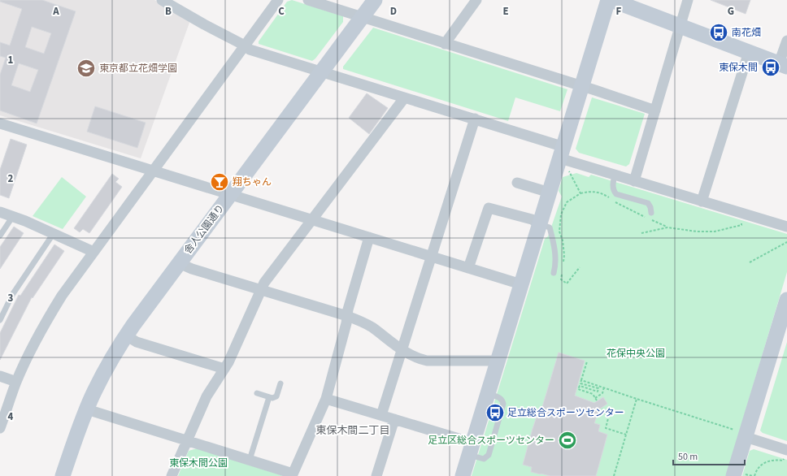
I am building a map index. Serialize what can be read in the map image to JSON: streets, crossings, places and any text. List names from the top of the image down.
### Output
{
  "streets": {
    "street": ["舎人公園通り"]
  },
  "districts": ["東保木間二丁目"],
  "parks": ["花保中央公園", "東保木間公園"],
  "places": {
    "bus stop": ["南花畑", "東保木間", "足立総合スポーツセンター"],
    "school or university": ["東京都立花畑学園"],
    "bar": ["翔ちゃん"],
    "sports": ["足立区総合スポーツセンター"]
  },
  "scale_bar": "50 m",
  "grid": {
    "columns": [
      "A",
      "B",
      "C",
      "D",
      "E",
      "F",
      "G"
    ],
    "rows": [
      "1",
      "2",
      "3",
      "4"
    ]
  }
}
